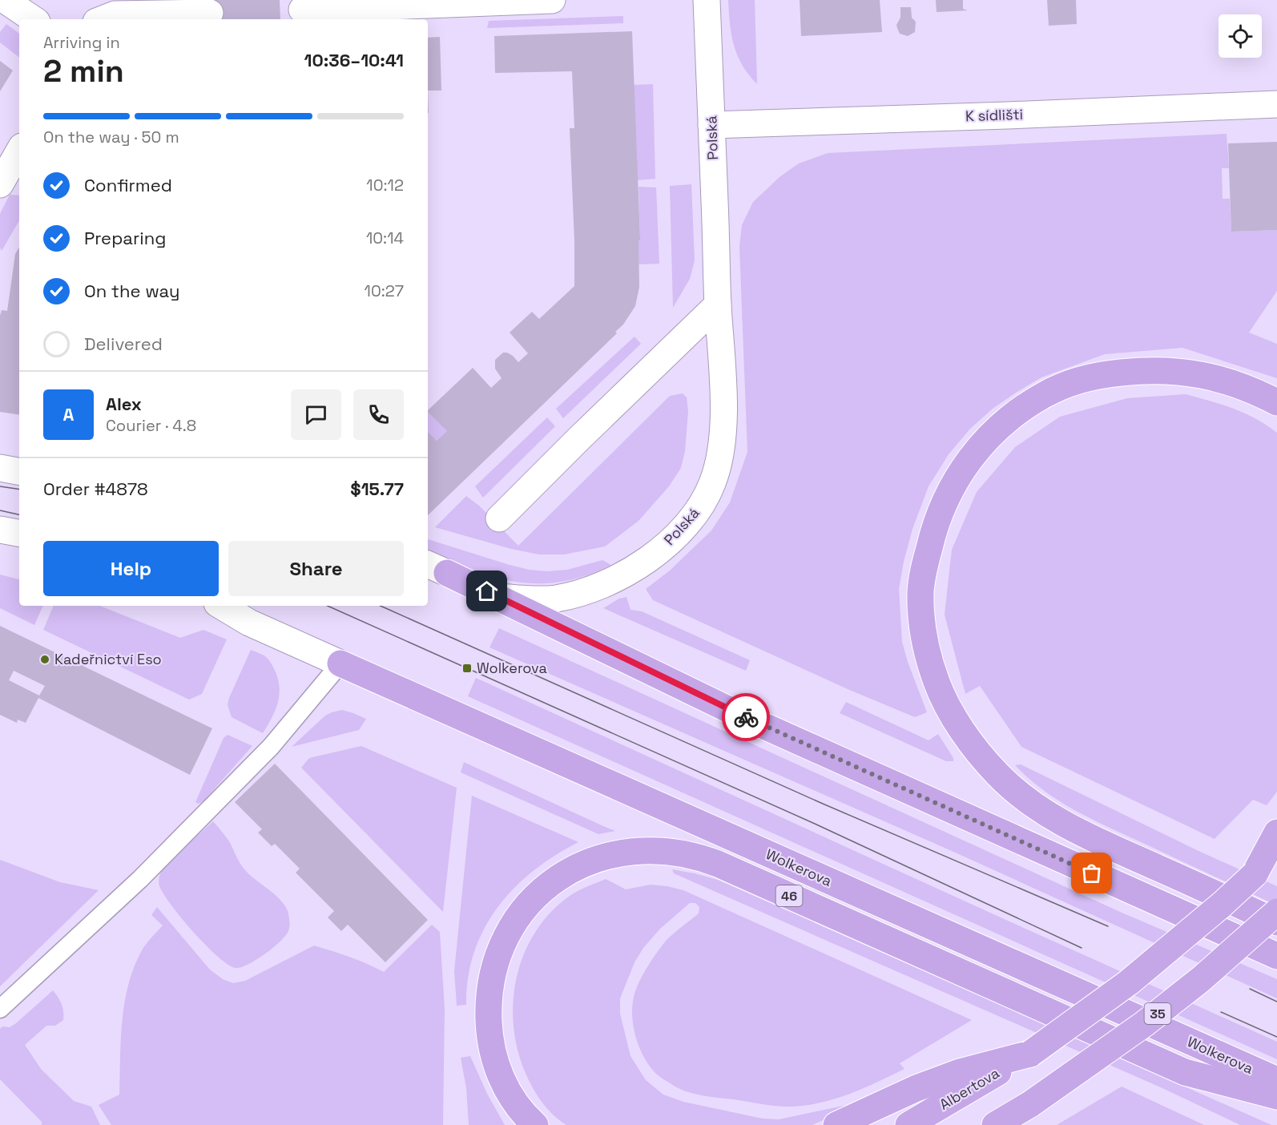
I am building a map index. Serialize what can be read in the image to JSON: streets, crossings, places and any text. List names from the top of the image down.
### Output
{
  "streets": {
    "main road": [
      "Wolkerova",
      "46",
      "35",
      "Albertova"
    ],
    "street": ["K sídlišti", "Polská"]
  },
  "crossings": [
    ["K sídlišti", "Polská"]
  ],
  "places": {
    "other": ["Kadeřnictví Eso"],
    "transit": ["Wolkerova"]
  },
  "page": {
    "heading": ["2 min", "Arriving in", "10:36–10:41"],
    "panel": [
      "Alex",
      "Courier · 4.8",
      "Order #4878",
      "$15.77"
    ],
    "bar": "On the way · 50 m",
    "list": [
      ["Confirmed", "10:12"],
      ["Preparing", "10:14"],
      ["On the way", "10:27"],
      "Delivered"
    ],
    "round": "A",
    "buttons": ["Help", "Share"]
  }
}
